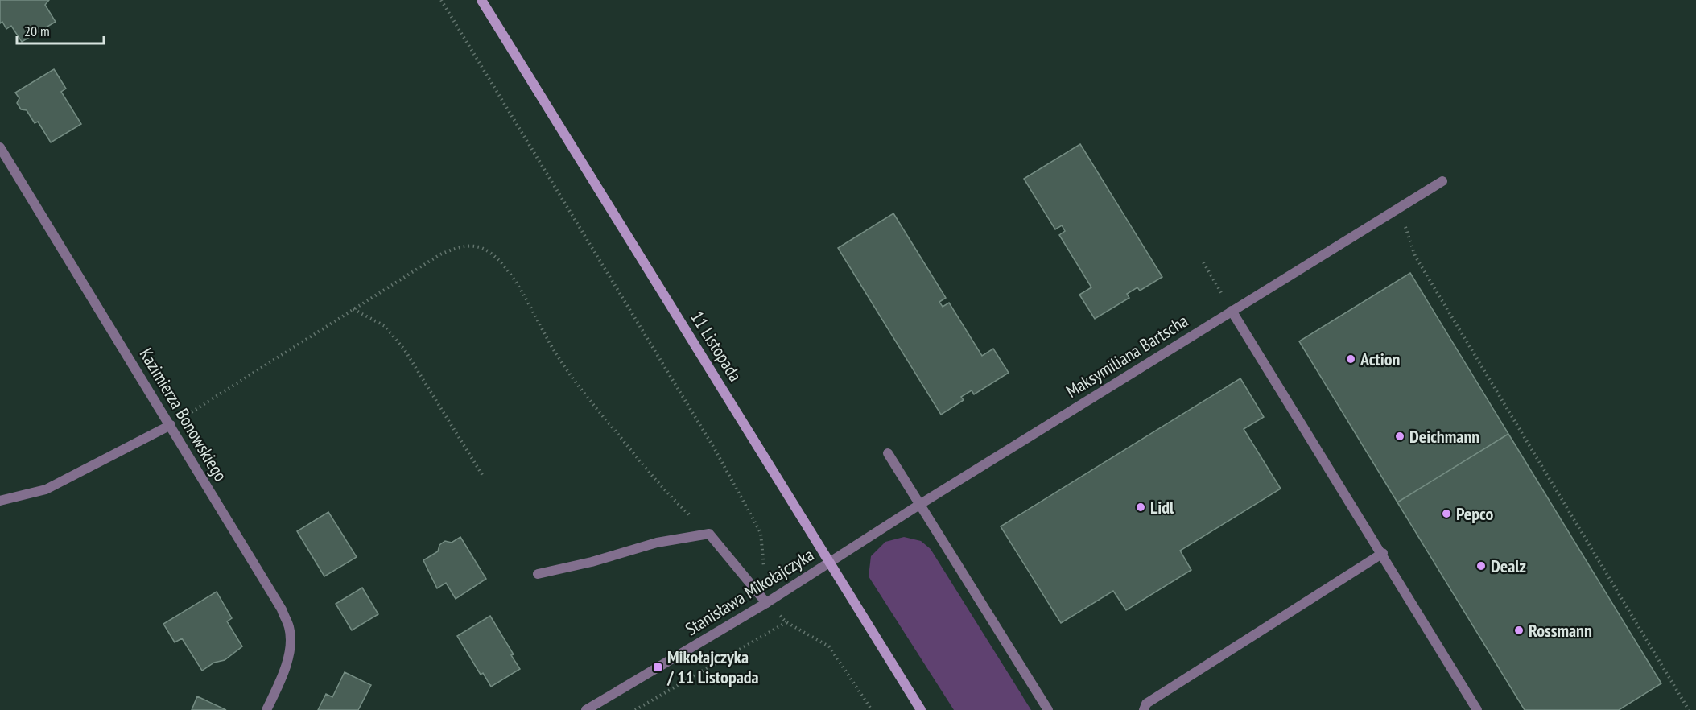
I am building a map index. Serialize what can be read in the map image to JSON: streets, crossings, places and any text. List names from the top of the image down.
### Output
{
  "streets": {
    "main road": ["11 Listopada"],
    "street": ["Maksymiliana Bartscha", "Kazimierza Bonowskiego", "Stanisława Mikołajczyka"]
  },
  "crossings": [
    ["11 Listopada", "Maksymiliana Bartscha"],
    ["11 Listopada", "Stanisława Mikołajczyka"],
    ["Maksymiliana Bartscha", "Stanisława Mikołajczyka"]
  ],
  "places": {
    "other": [
      "Action",
      "Deichmann",
      "Lidl",
      "Pepco",
      "Dealz",
      "Rossmann"
    ],
    "transit": ["Mikołajczyka / 11 Listopada"]
  },
  "scale_bar": "20 m"
}
